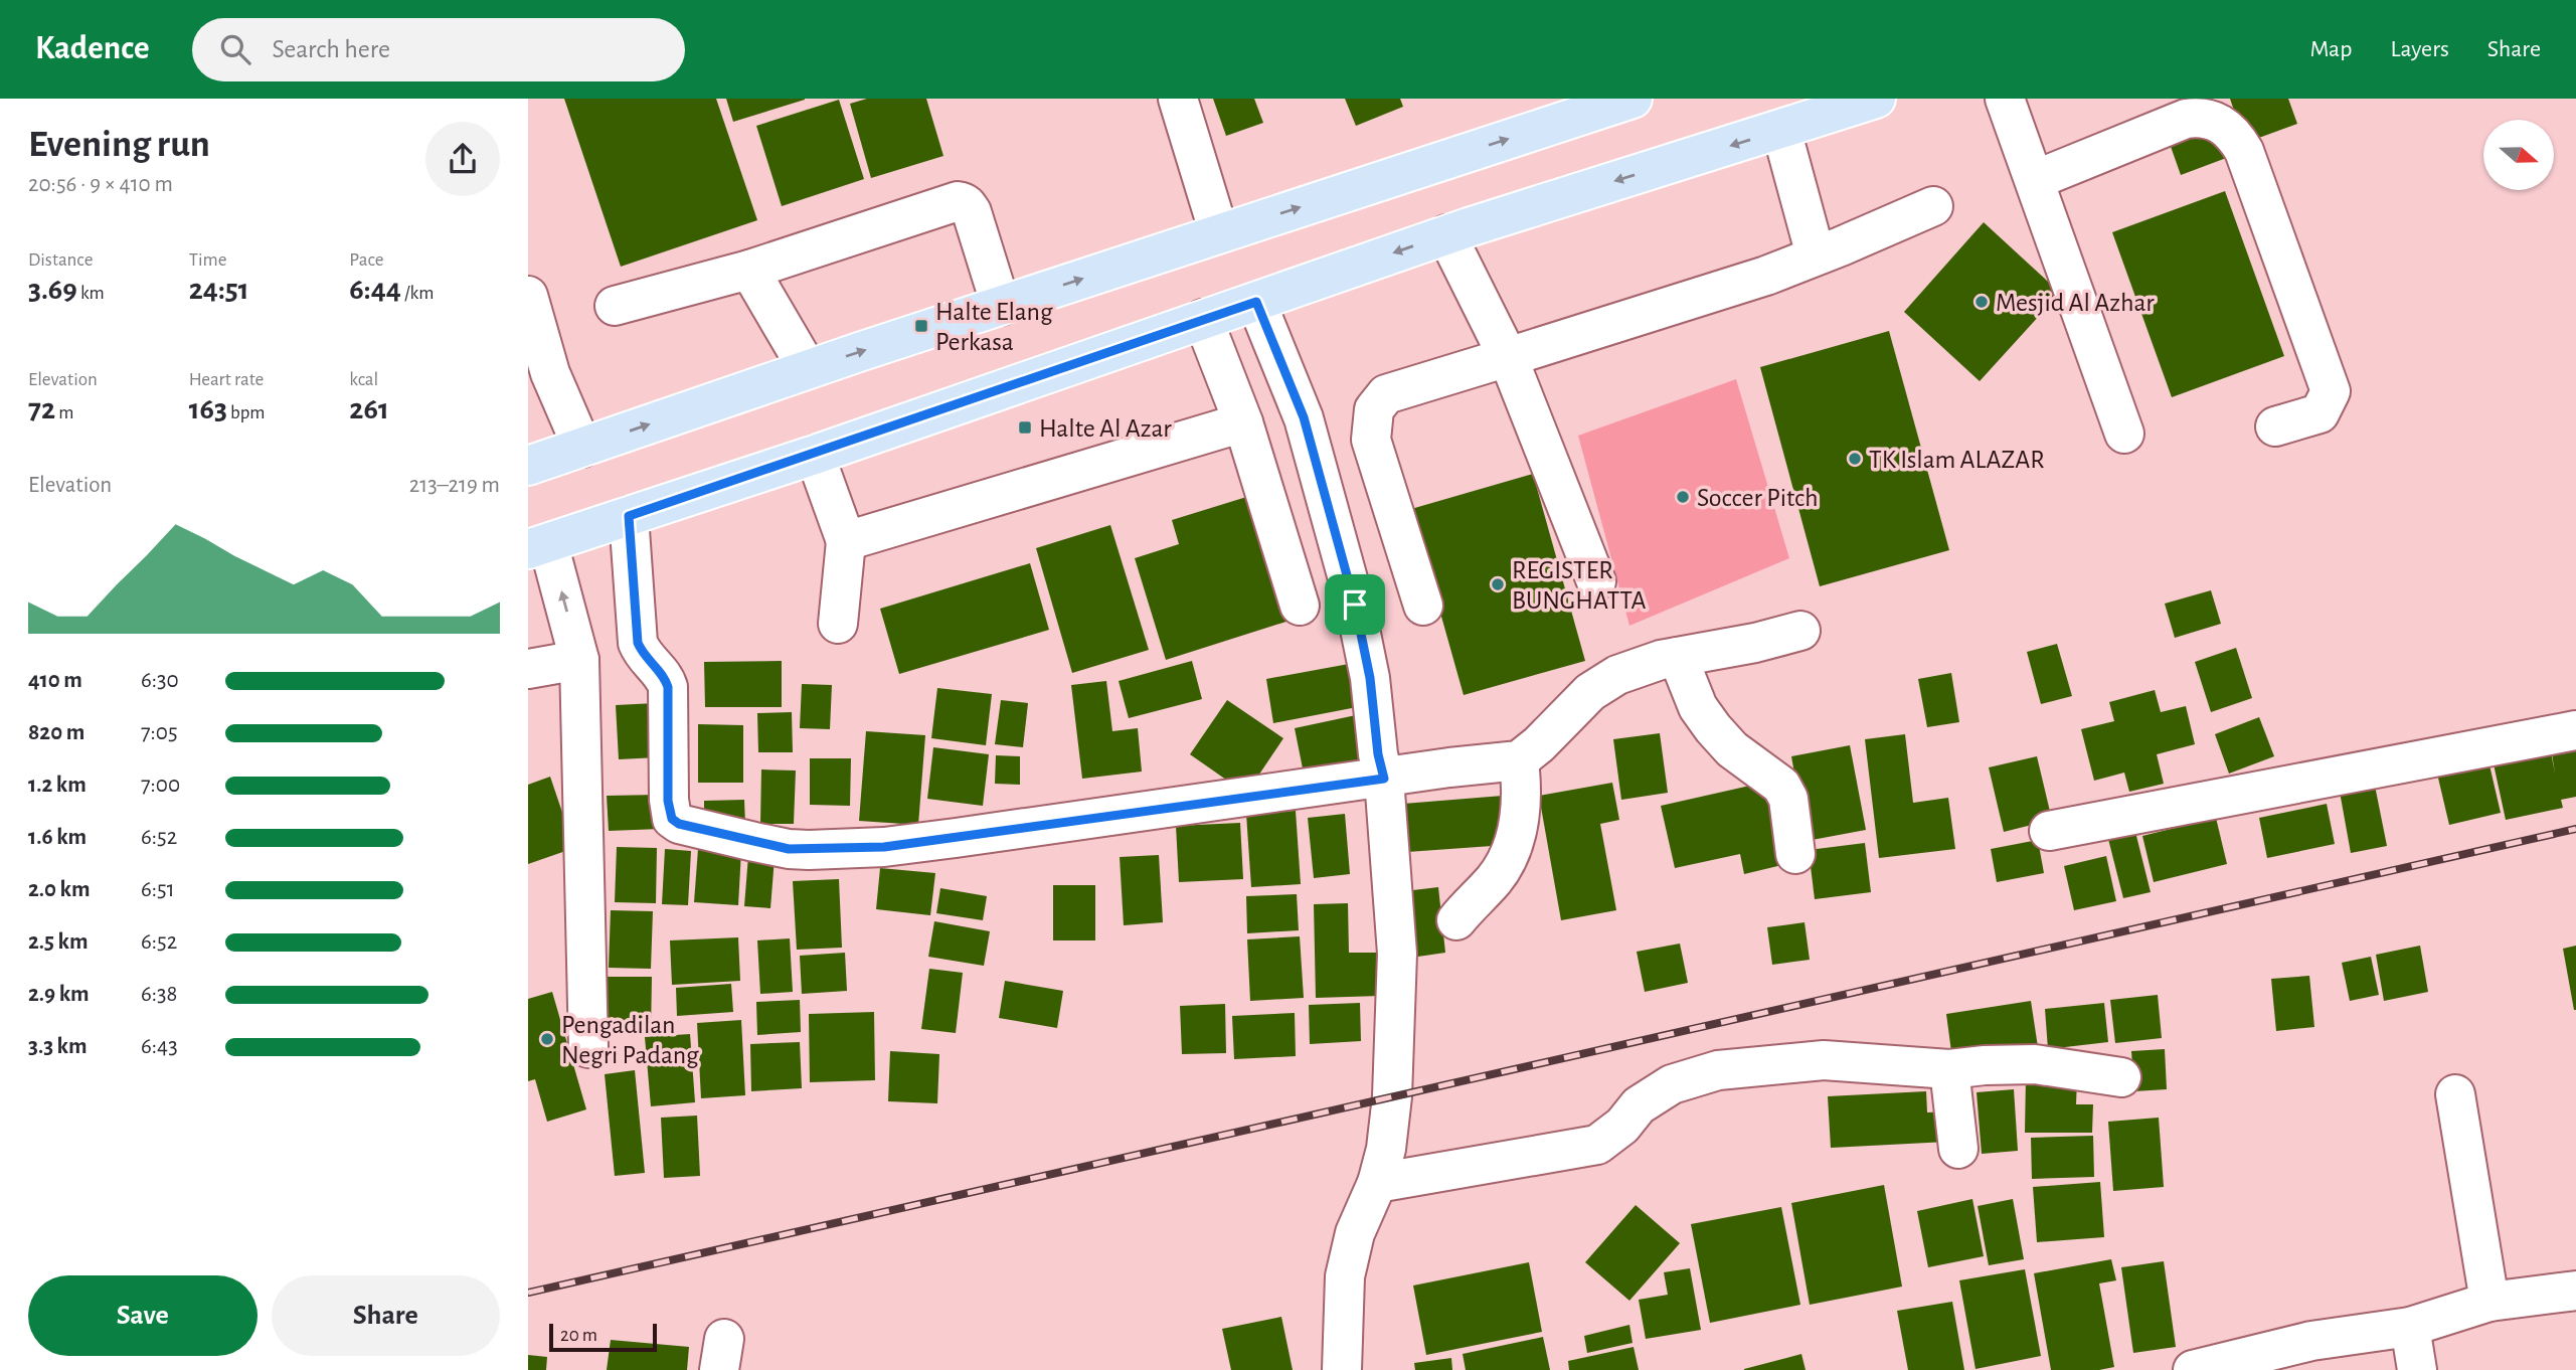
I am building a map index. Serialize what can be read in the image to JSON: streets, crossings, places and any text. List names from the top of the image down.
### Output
{
  "places": {
    "other": [
      "Mesjid Al Azhar",
      "TK Islam ALAZAR",
      "Soccer Pitch",
      "REGISTER BUNGHATTA",
      "Pengadilan Negri Padang"
    ],
    "transit": ["Halte Elang Perkasa", "Halte Al Azar"]
  },
  "scale_bar": "20 m",
  "north": "right",
  "page": {
    "header": "Kadence",
    "search": "Search here",
    "nav": ["Map", "Layers", "Share"],
    "heading": ["Evening run", "20:56 · 9 × 410 m"],
    "stats": [
      ["Distance", "3.69 km"],
      ["Time", "24:51"],
      ["Pace", "6:44 /km"],
      ["Elevation", "72 m"],
      ["Heart rate", "163 bpm"],
      ["kcal", "261"]
    ],
    "chart": ["Elevation", "213–219 m"],
    "list": [
      {
        "name": "410 m",
        "note": "6:30"
      },
      {
        "name": "820 m",
        "note": "7:05"
      },
      {
        "name": "1.2 km",
        "note": "7:00"
      },
      {
        "name": "1.6 km",
        "note": "6:52"
      },
      {
        "name": "2.0 km",
        "note": "6:51"
      },
      {
        "name": "2.5 km",
        "note": "6:52"
      },
      {
        "name": "2.9 km",
        "note": "6:38"
      },
      {
        "name": "3.3 km",
        "note": "6:43"
      }
    ],
    "buttons": ["Save", "Share"],
    "scale": "20 m"
  }
}
